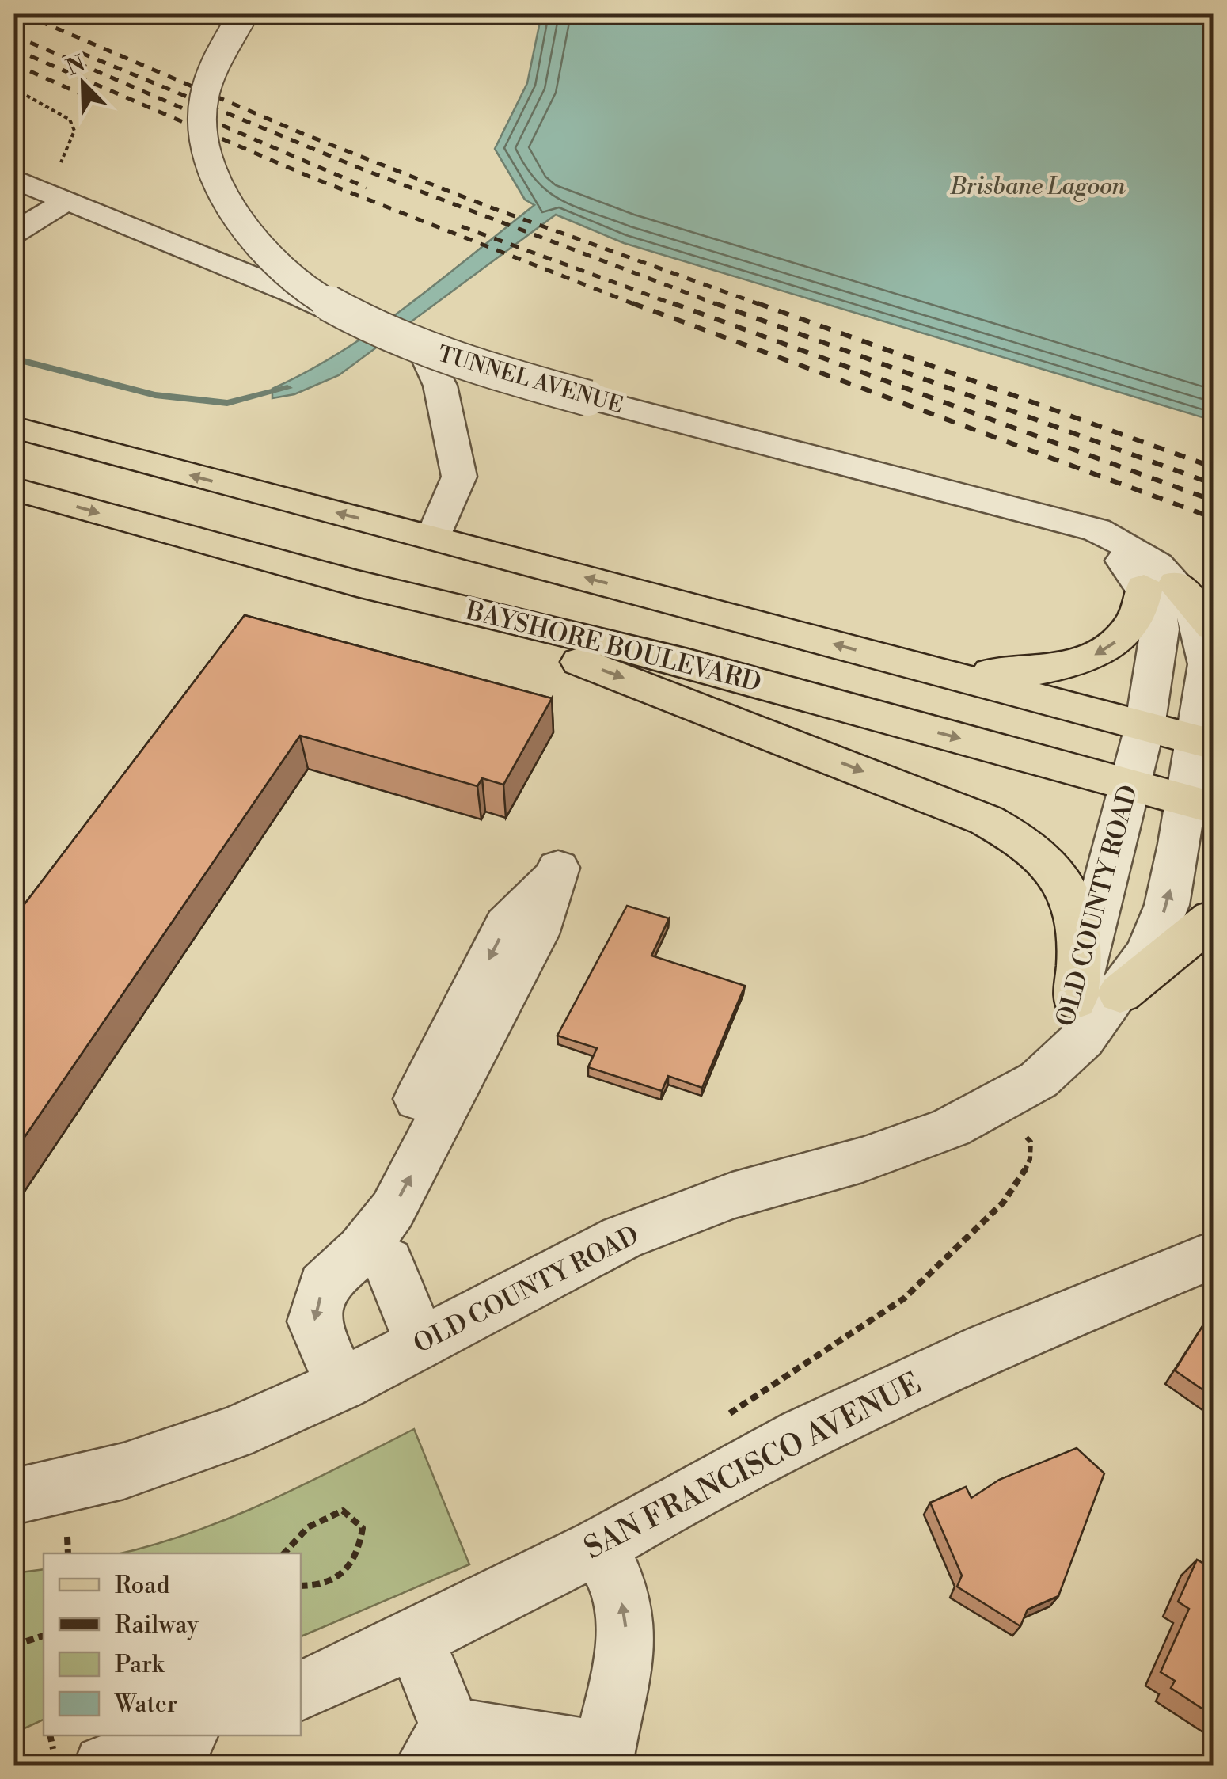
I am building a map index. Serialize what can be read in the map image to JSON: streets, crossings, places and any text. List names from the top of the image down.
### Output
{
  "streets": {
    "main road": ["BAYSHORE BOULEVARD"],
    "street": ["TUNNEL AVENUE", "OLD COUNTY ROAD", "SAN FRANCISCO AVENUE"]
  },
  "crossings": [
    ["TUNNEL AVENUE", "OLD COUNTY ROAD"],
    ["BAYSHORE BOULEVARD", "OLD COUNTY ROAD"]
  ],
  "water": ["Brisbane Lagoon"],
  "legend": [
    "Road",
    "Railway",
    "Park",
    "Water"
  ],
  "north": "top left"
}
